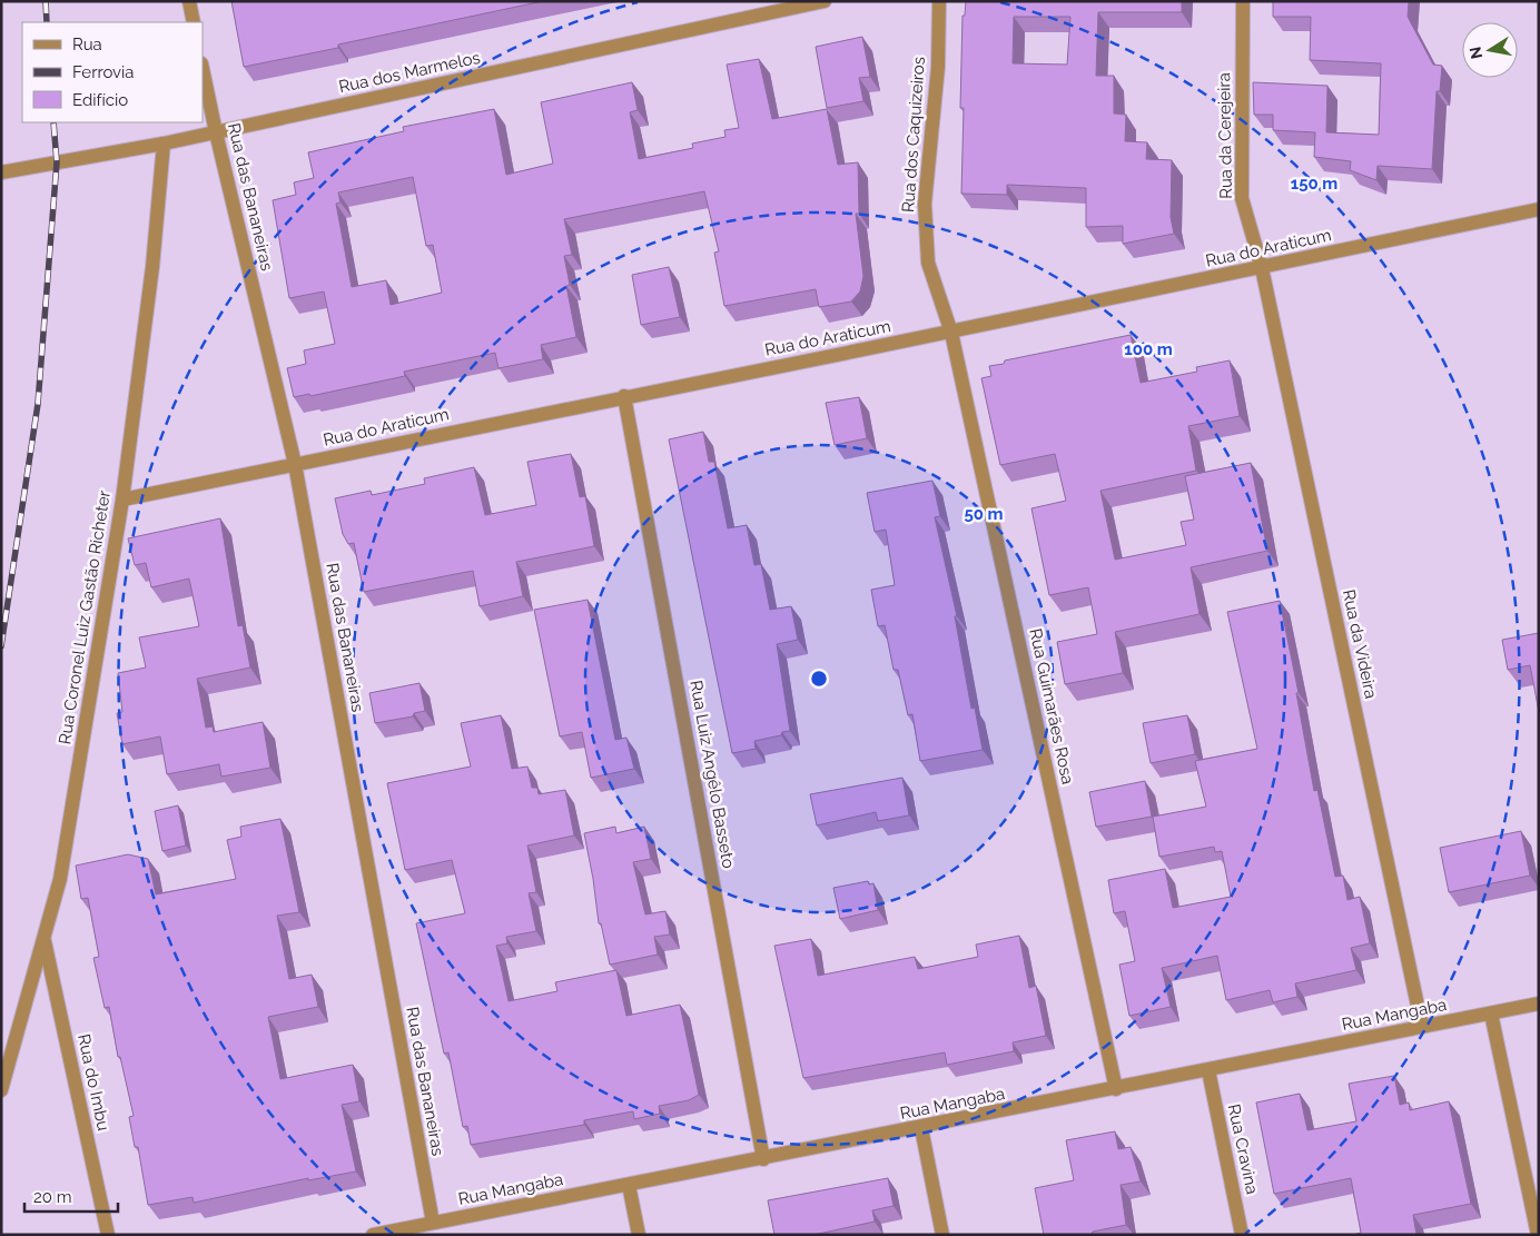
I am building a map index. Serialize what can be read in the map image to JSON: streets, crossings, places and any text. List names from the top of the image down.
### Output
{
  "streets": {
    "street": [
      "Rua dos Marmelos",
      "Rua dos Caquizeiros",
      "Rua da Cerejeira",
      "Rua das Bananeiras",
      "Rua do Araticum",
      "Rua Coronel Luiz Gastão Richeter",
      "Rua da Videira",
      "Rua Guimarães Rosa",
      "Rua Luiz Angêlo Basseto",
      "Rua Mangaba",
      "Rua do Imbu",
      "Rua Cravina"
    ]
  },
  "crossings": [
    ["Rua dos Marmelos", "Rua das Bananeiras"],
    ["Rua dos Marmelos", "Rua Coronel Luiz Gastão Richeter"],
    ["Rua dos Caquizeiros", "Rua do Araticum"],
    ["Rua dos Caquizeiros", "Rua Guimarães Rosa"],
    ["Rua da Cerejeira", "Rua do Araticum"],
    ["Rua da Cerejeira", "Rua da Videira"],
    ["Rua das Bananeiras", "Rua do Araticum"],
    ["Rua das Bananeiras", "Rua Mangaba"],
    ["Rua do Araticum", "Rua Coronel Luiz Gastão Richeter"],
    ["Rua do Araticum", "Rua da Videira"],
    ["Rua do Araticum", "Rua Guimarães Rosa"],
    ["Rua do Araticum", "Rua Luiz Angêlo Basseto"],
    ["Rua Coronel Luiz Gastão Richeter", "Rua do Imbu"],
    ["Rua da Videira", "Rua Mangaba"],
    ["Rua Guimarães Rosa", "Rua Mangaba"],
    ["Rua Luiz Angêlo Basseto", "Rua Mangaba"],
    ["Rua Mangaba", "Rua Cravina"]
  ],
  "legend": ["Rua", "Ferrovia", "Edifício"],
  "scale_bar": "20 m",
  "north": "left",
  "rings": ["150 m", "100 m", "50 m"]
}
